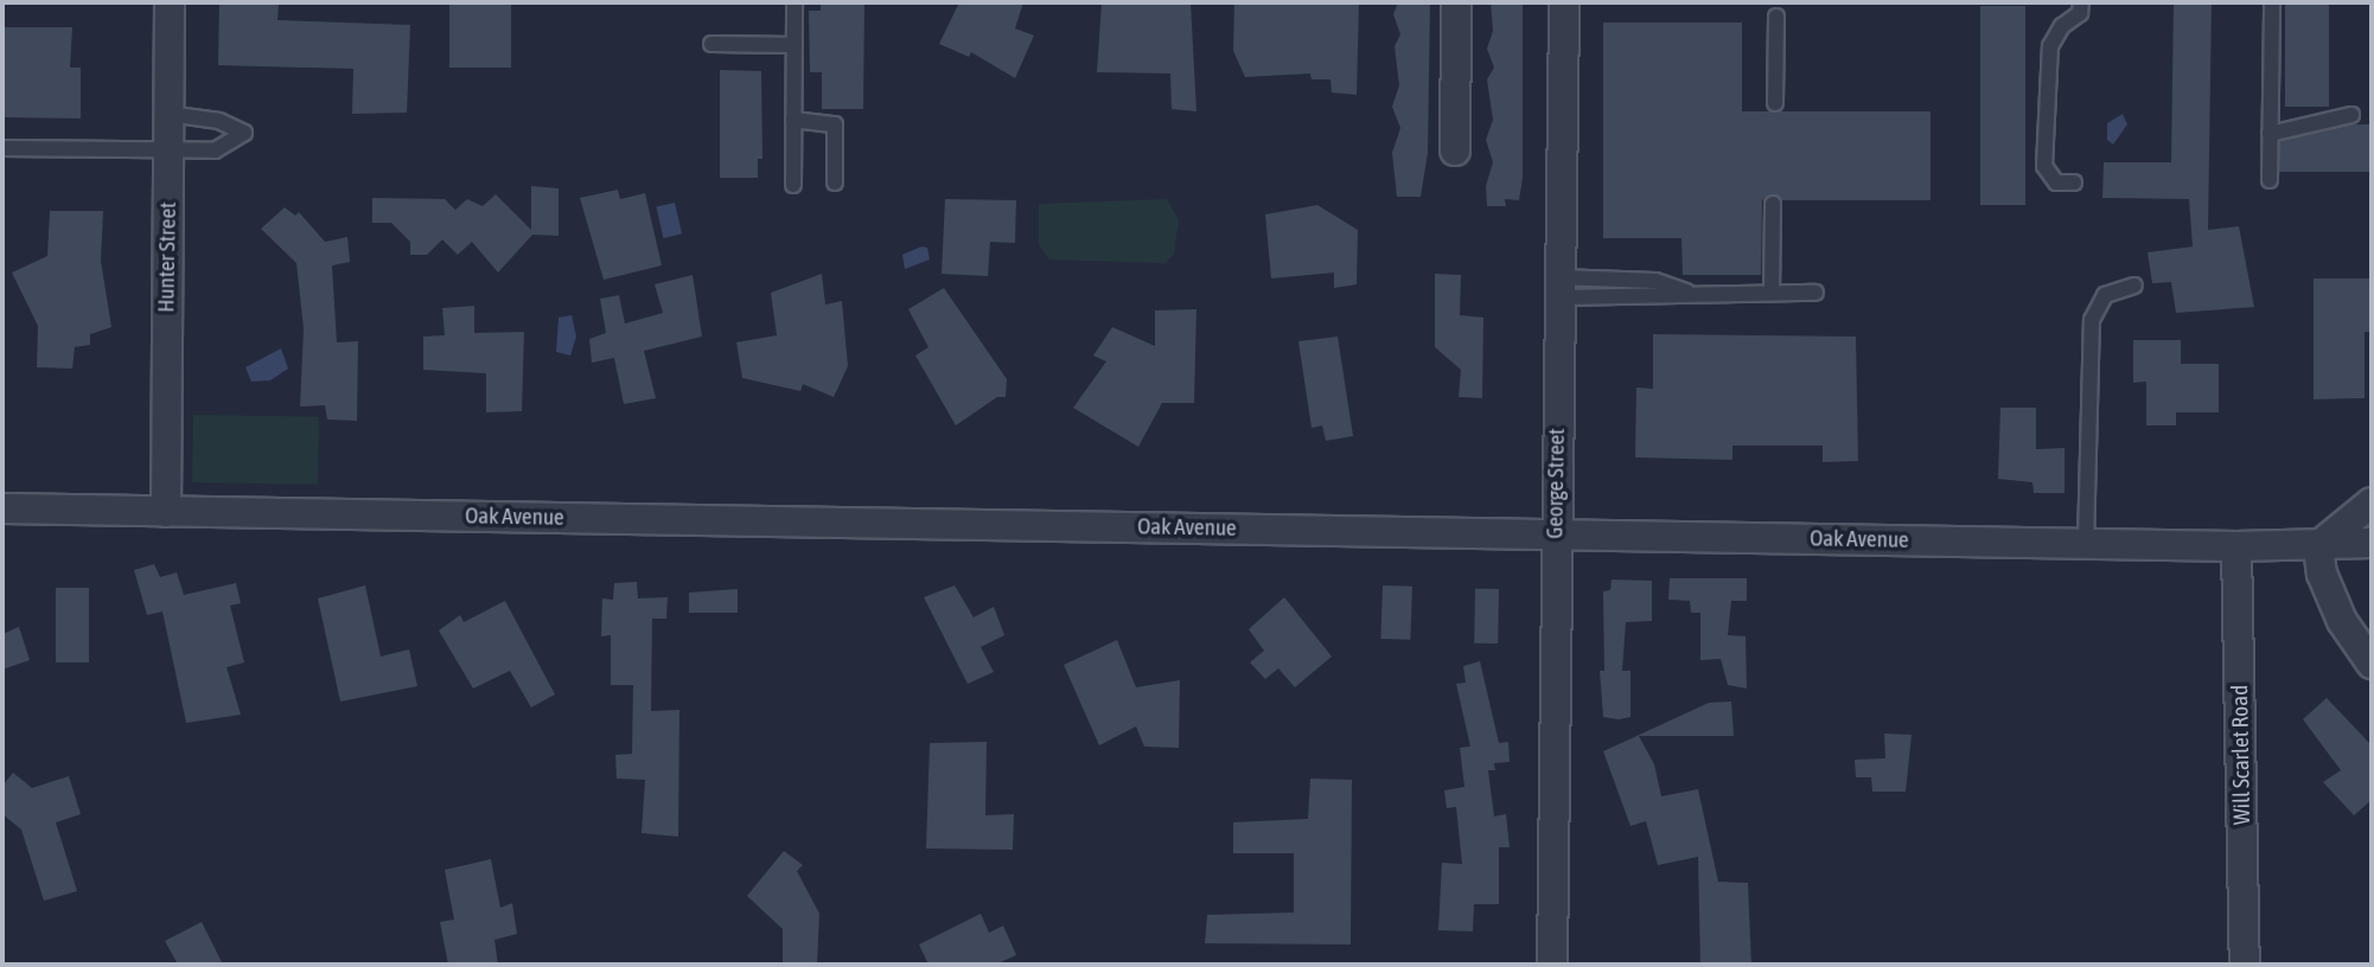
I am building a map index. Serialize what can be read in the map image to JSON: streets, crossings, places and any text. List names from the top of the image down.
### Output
{
  "streets": {
    "street": [
      "Hunter Street",
      "George Street",
      "Oak Avenue",
      "Will Scarlet Road"
    ]
  },
  "crossings": [
    ["Hunter Street", "Oak Avenue"],
    ["George Street", "Oak Avenue"],
    ["Oak Avenue", "Will Scarlet Road"]
  ]
}
